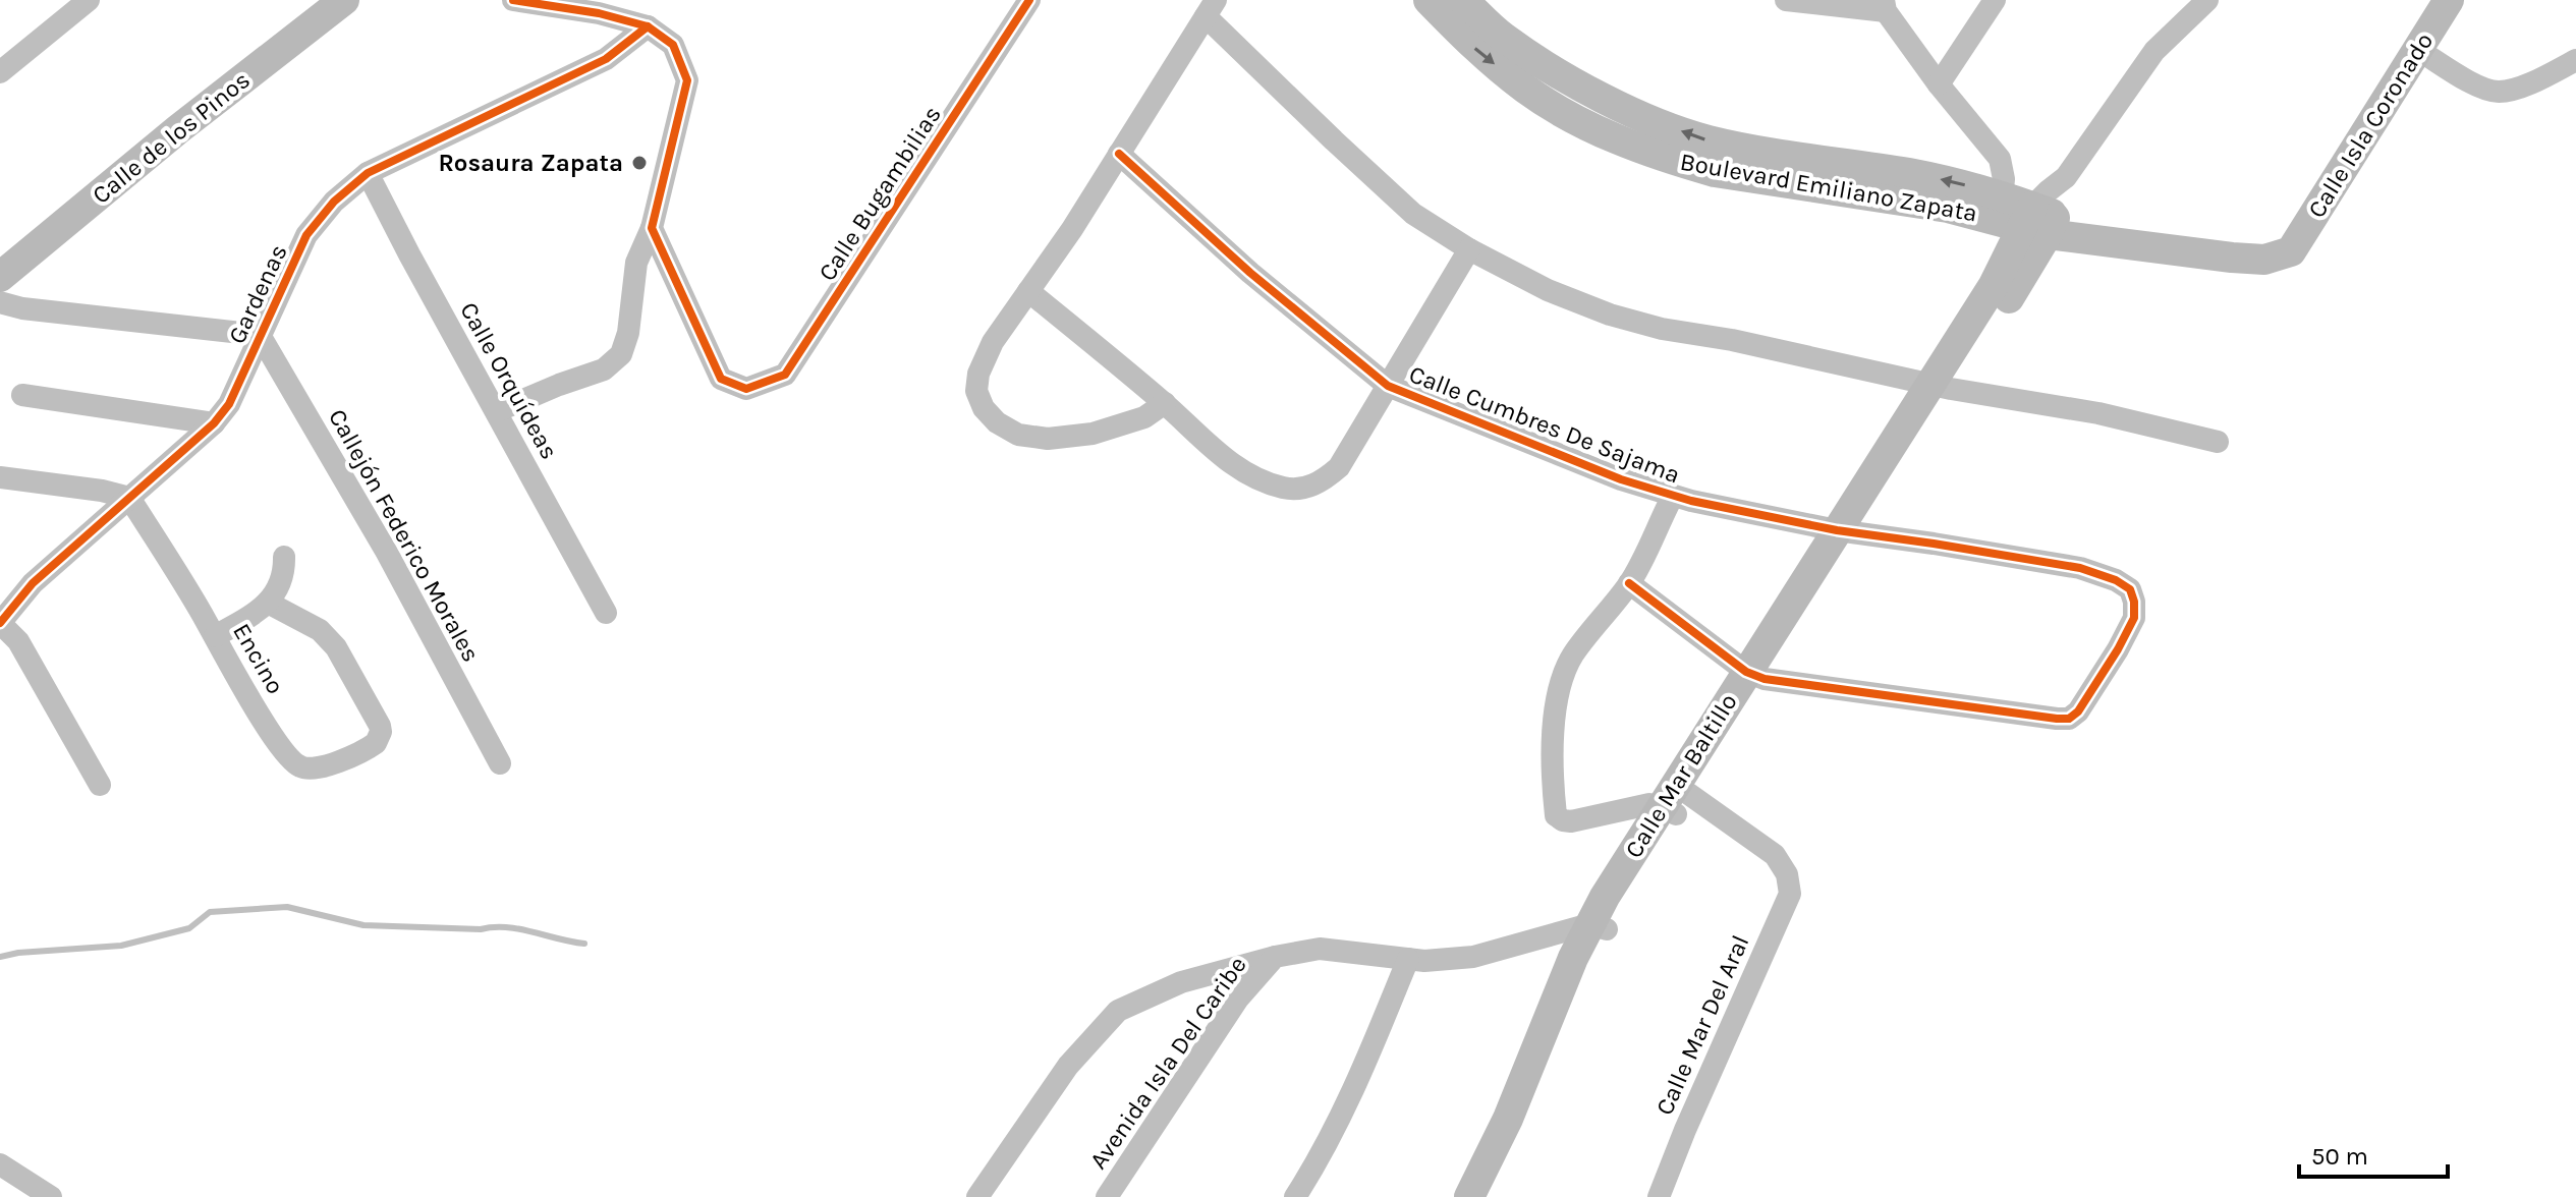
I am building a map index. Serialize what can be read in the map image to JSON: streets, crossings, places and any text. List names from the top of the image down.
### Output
{
  "streets": {
    "main road": [
      "Calle Isla Coronado",
      "Calle de los Pinos",
      "Boulevard Emiliano Zapata",
      "Calle Mar Baltillo"
    ],
    "street": [
      "Calle Bugambilias",
      "Gardenas",
      "Calle Orquídeas",
      "Calle Cumbres De Sajama",
      "Callejón Federico Morales",
      "Encino",
      "Calle Mar Del Aral",
      "Avenida Isla Del Caribe"
    ]
  },
  "crossings": [
    ["Calle Isla Coronado", "Boulevard Emiliano Zapata"],
    ["Boulevard Emiliano Zapata", "Calle Mar Baltillo"],
    ["Gardenas", "Calle Orquídeas"],
    ["Gardenas", "Callejón Federico Morales"],
    ["Gardenas", "Encino"],
    ["Calle Cumbres De Sajama", "Calle Mar Baltillo"],
    ["Calle Mar Baltillo", "Calle Mar Del Aral"],
    ["Calle Mar Baltillo", "Avenida Isla Del Caribe"]
  ],
  "places": ["Rosaura Zapata"],
  "scale_bar": "50 m"
}
